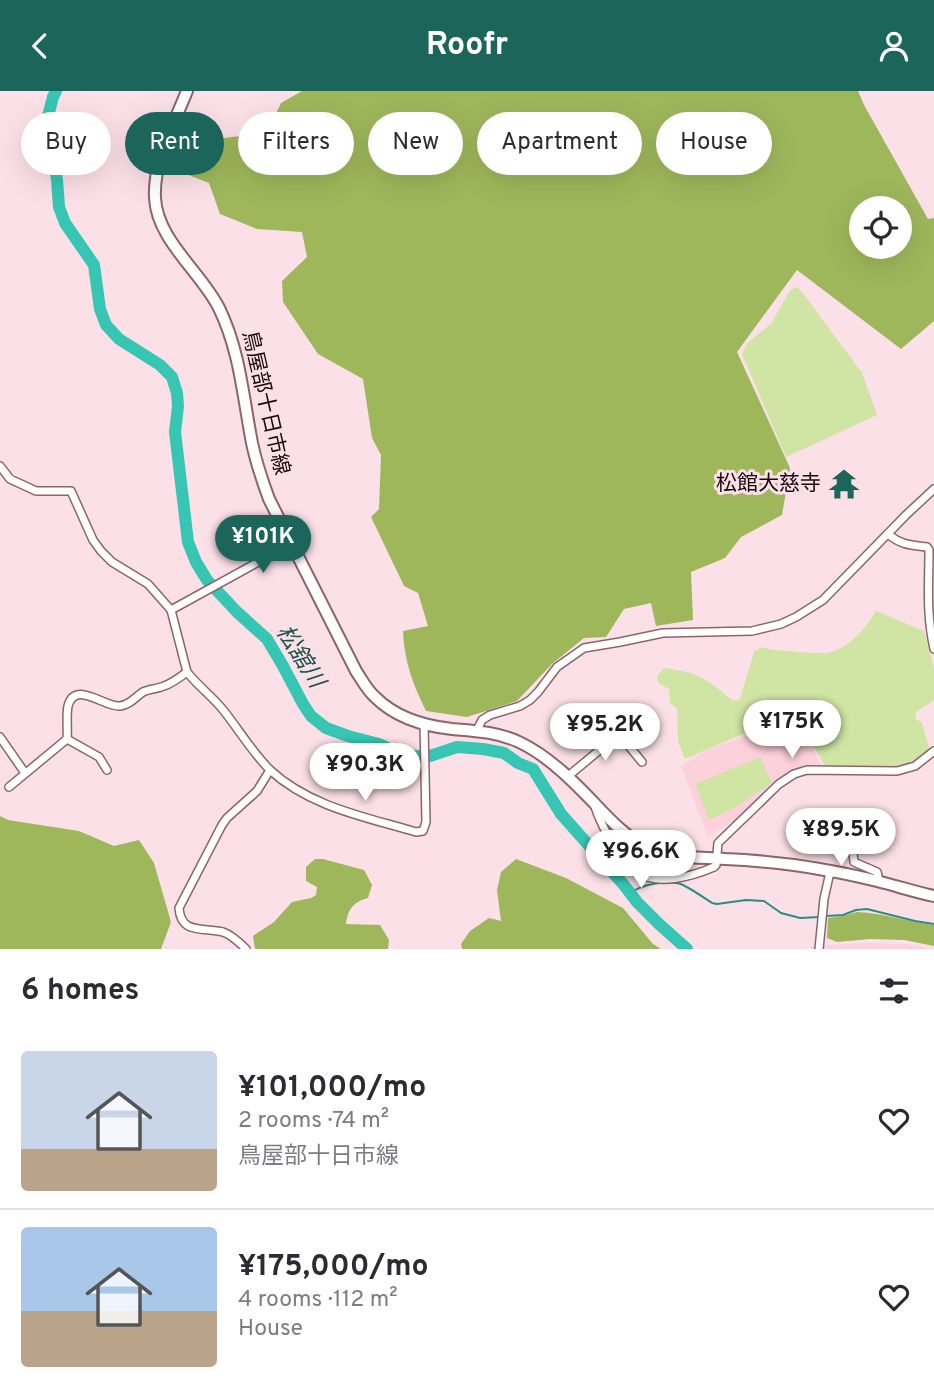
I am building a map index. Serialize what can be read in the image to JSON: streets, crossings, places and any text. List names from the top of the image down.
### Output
{
  "streets": {
    "main road": ["鳥屋部十日市線"]
  },
  "water": ["松舘川"],
  "places": {
    "temple": ["松館大慈寺"]
  },
  "page": {
    "header": "Roofr",
    "chip": [
      "Buy",
      "Rent",
      "Filters",
      "New",
      "Apartment",
      "House"
    ],
    "price": [
      "¥101K",
      "¥175K",
      "¥95.2K",
      "¥90.3K",
      "¥89.5K",
      "¥96.6K"
    ],
    "heading": "6 homes",
    "list": [
      {
        "name": "¥101,000/mo",
        "note": "2 rooms · 74 m² · 鳥屋部十日市線"
      },
      {
        "name": "¥175,000/mo",
        "note": "4 rooms · 112 m² · House"
      }
    ]
  }
}
